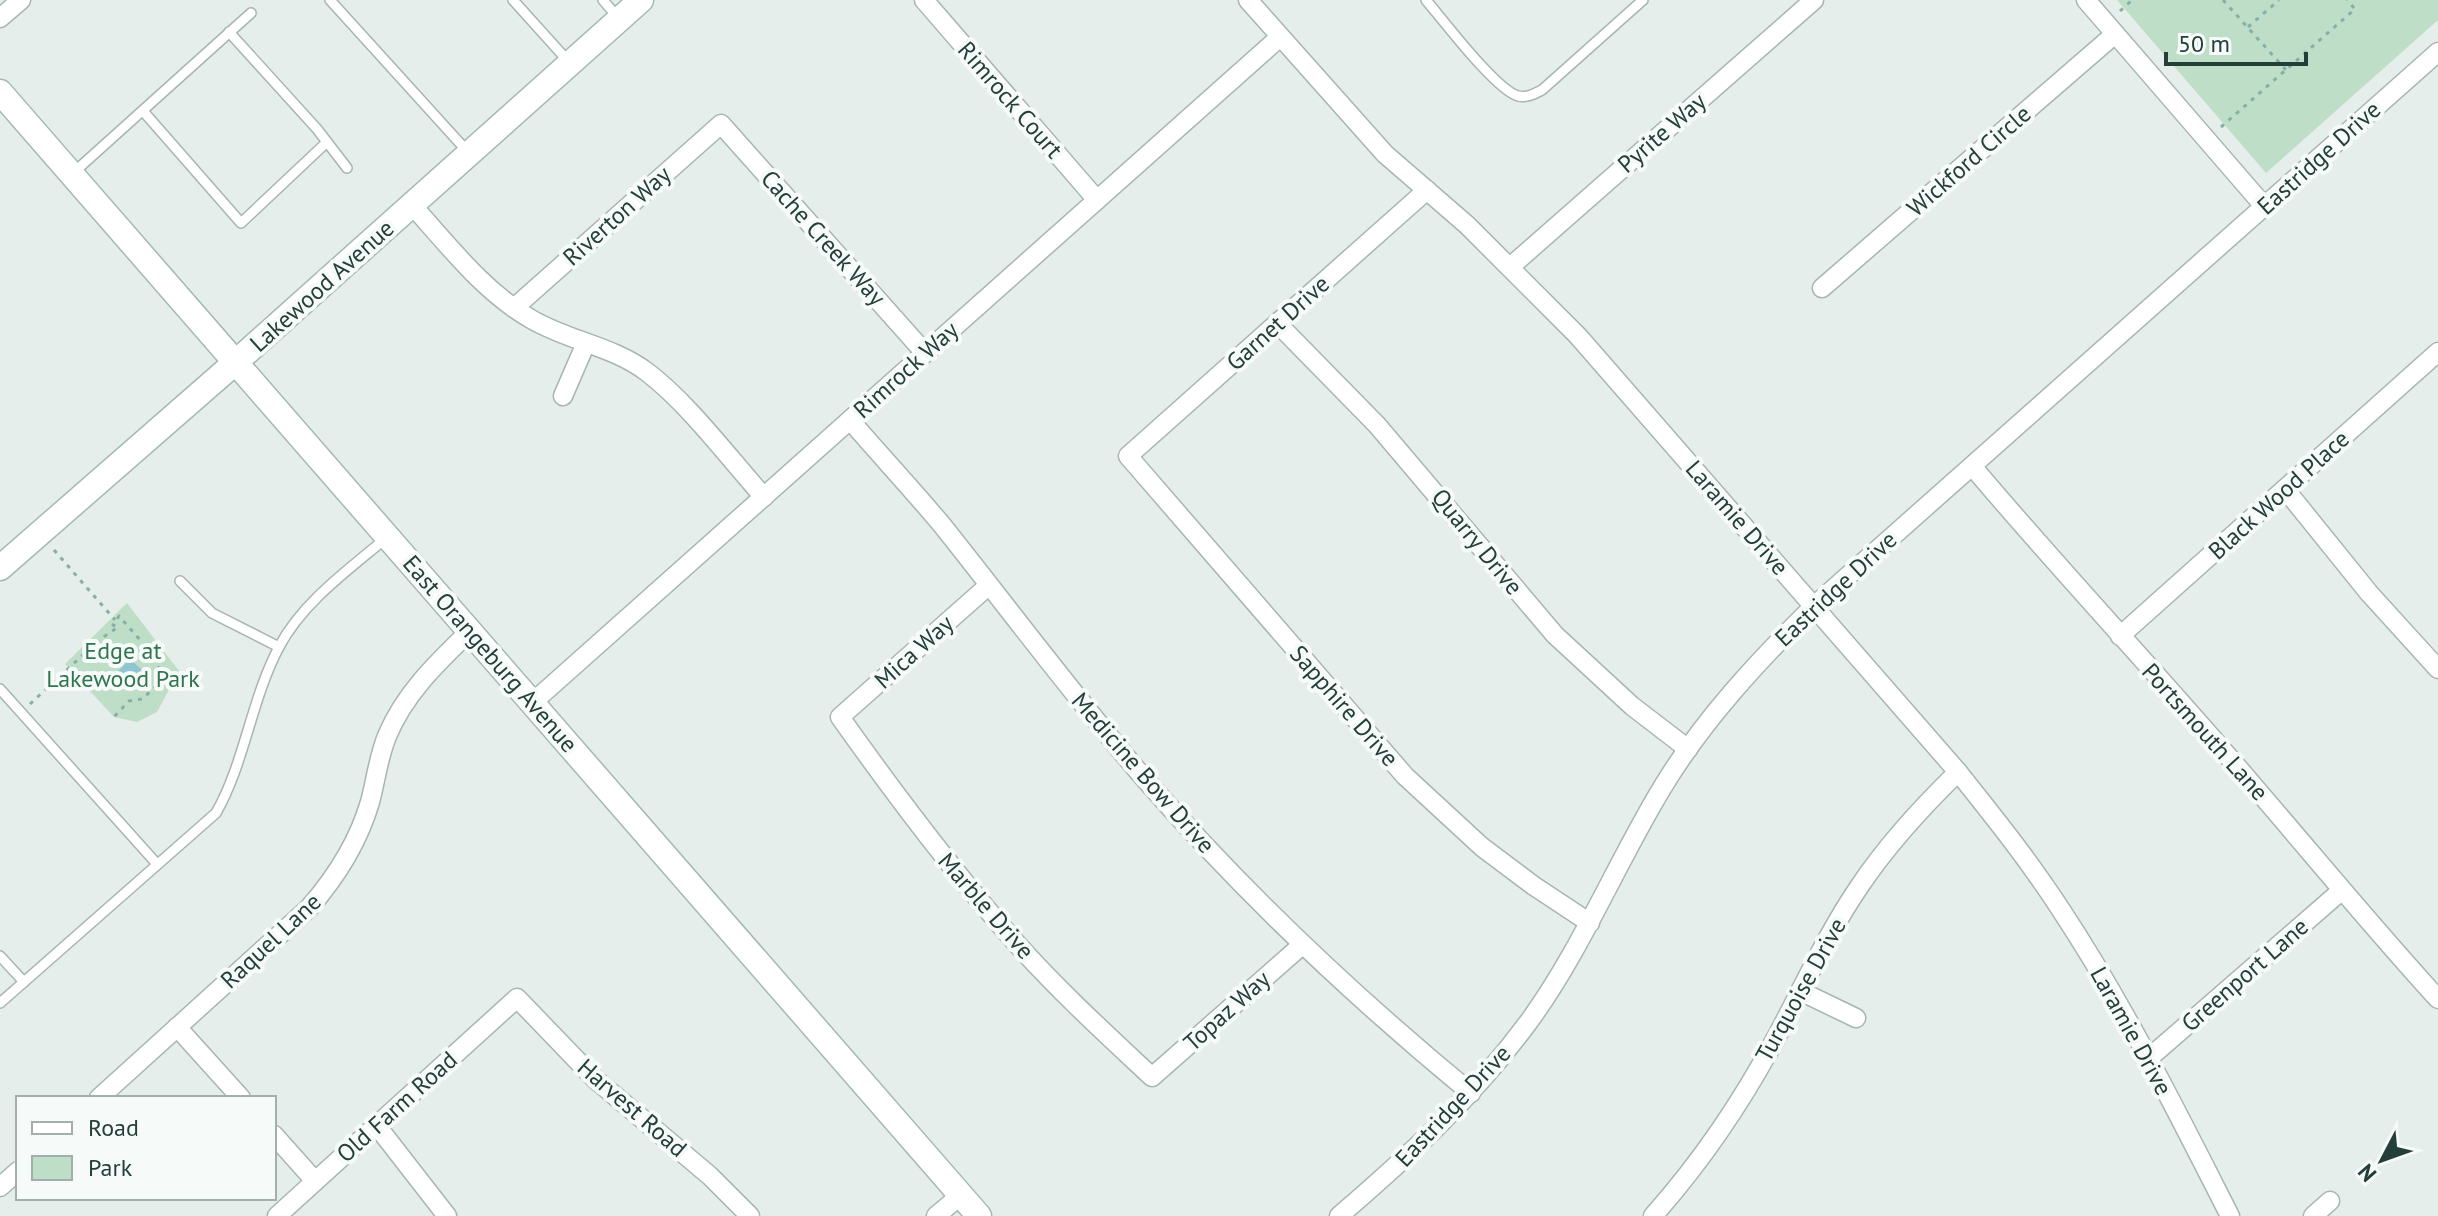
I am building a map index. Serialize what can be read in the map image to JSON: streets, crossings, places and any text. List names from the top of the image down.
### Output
{
  "streets": {
    "street": [
      "Rimrock Court",
      "Pyrite Way",
      "Eastridge Drive",
      "Wickford Circle",
      "Riverton Way",
      "Cache Creek Way",
      "Lakewood Avenue",
      "Garnet Drive",
      "Rimrock Way",
      "Black Wood Place",
      "Laramie Drive",
      "Quarry Drive",
      "Mica Way",
      "East Orangeburg Avenue",
      "Sapphire Drive",
      "Portsmouth Lane",
      "Medicine Bow Drive",
      "Marble Drive",
      "Raquel Lane",
      "Greenport Lane",
      "Turquoise Drive",
      "Topaz Way",
      "Old Farm Road",
      "Harvest Road"
    ]
  },
  "crossings": [
    ["Rimrock Court", "Rimrock Way"],
    ["Pyrite Way", "Laramie Drive"],
    ["Eastridge Drive", "Laramie Drive"],
    ["Eastridge Drive", "Quarry Drive"],
    ["Eastridge Drive", "Sapphire Drive"],
    ["Eastridge Drive", "Portsmouth Lane"],
    ["Eastridge Drive", "Medicine Bow Drive"],
    ["Riverton Way", "Cache Creek Way"],
    ["Cache Creek Way", "Rimrock Way"],
    ["Lakewood Avenue", "East Orangeburg Avenue"],
    ["Garnet Drive", "Laramie Drive"],
    ["Garnet Drive", "Quarry Drive"],
    ["Garnet Drive", "Sapphire Drive"],
    ["Rimrock Way", "Laramie Drive"],
    ["Rimrock Way", "East Orangeburg Avenue"],
    ["Rimrock Way", "Medicine Bow Drive"],
    ["Black Wood Place", "Portsmouth Lane"],
    ["Laramie Drive", "Greenport Lane"],
    ["Laramie Drive", "Turquoise Drive"],
    ["Mica Way", "Medicine Bow Drive"],
    ["Mica Way", "Marble Drive"],
    ["East Orangeburg Avenue", "Raquel Lane"],
    ["Portsmouth Lane", "Greenport Lane"],
    ["Medicine Bow Drive", "Topaz Way"],
    ["Marble Drive", "Topaz Way"],
    ["Old Farm Road", "Harvest Road"]
  ],
  "parks": ["Edge at Lakewood Park"],
  "legend": ["Road", "Park"],
  "scale_bar": "50 m",
  "north": "bottom left"
}
